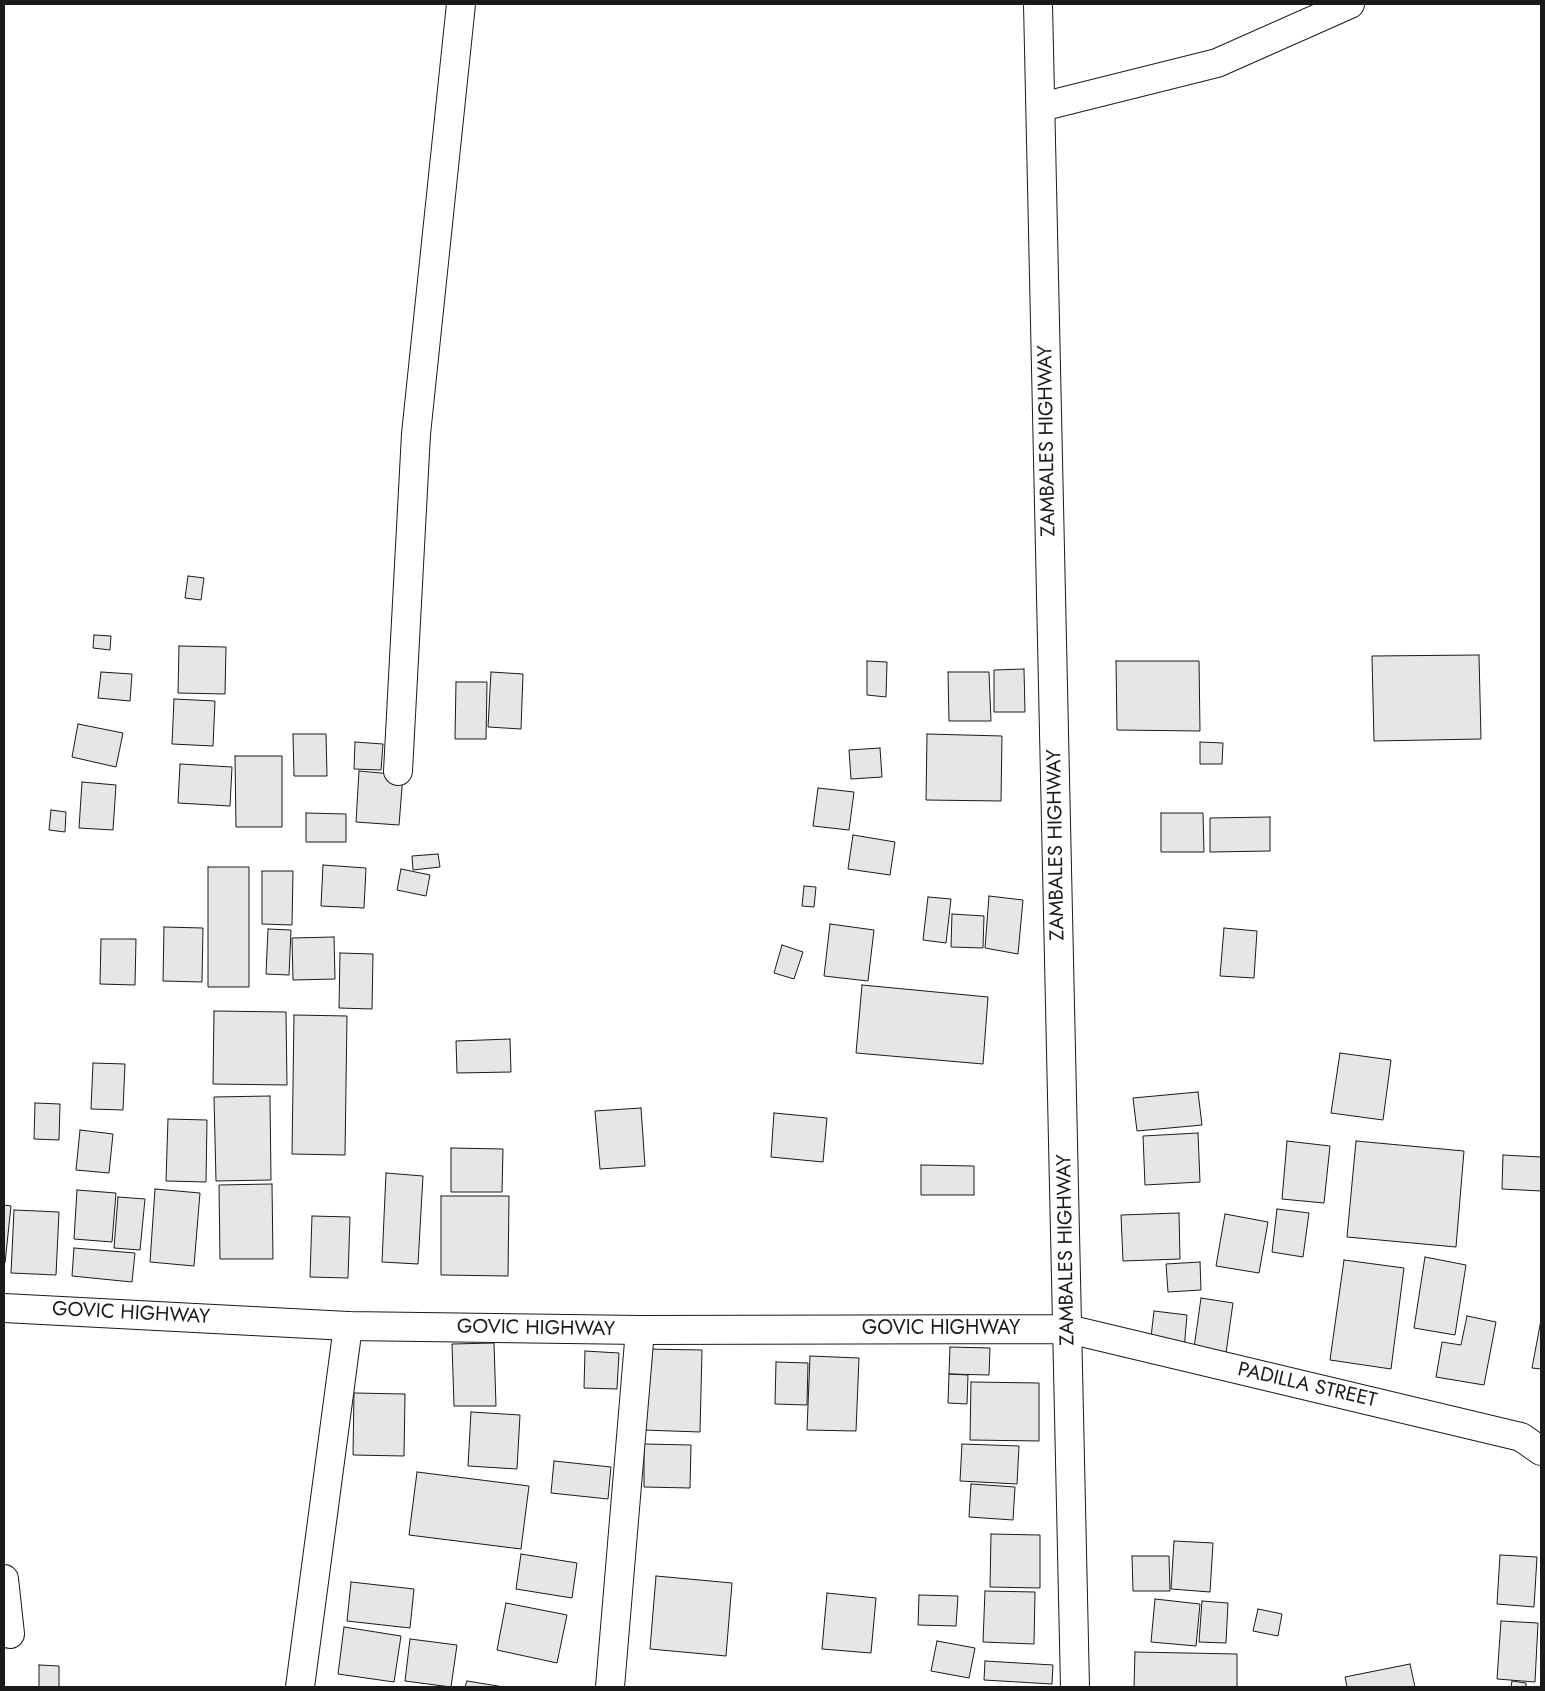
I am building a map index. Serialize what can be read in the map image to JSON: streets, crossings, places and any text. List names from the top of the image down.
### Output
{
  "streets": {
    "main road": ["ZAMBALES HIGHWAY", "GOVIC HIGHWAY", "PADILLA STREET"]
  },
  "crossings": [
    ["ZAMBALES HIGHWAY", "GOVIC HIGHWAY"],
    ["ZAMBALES HIGHWAY", "PADILLA STREET"],
    ["GOVIC HIGHWAY", "PADILLA STREET"]
  ]
}
